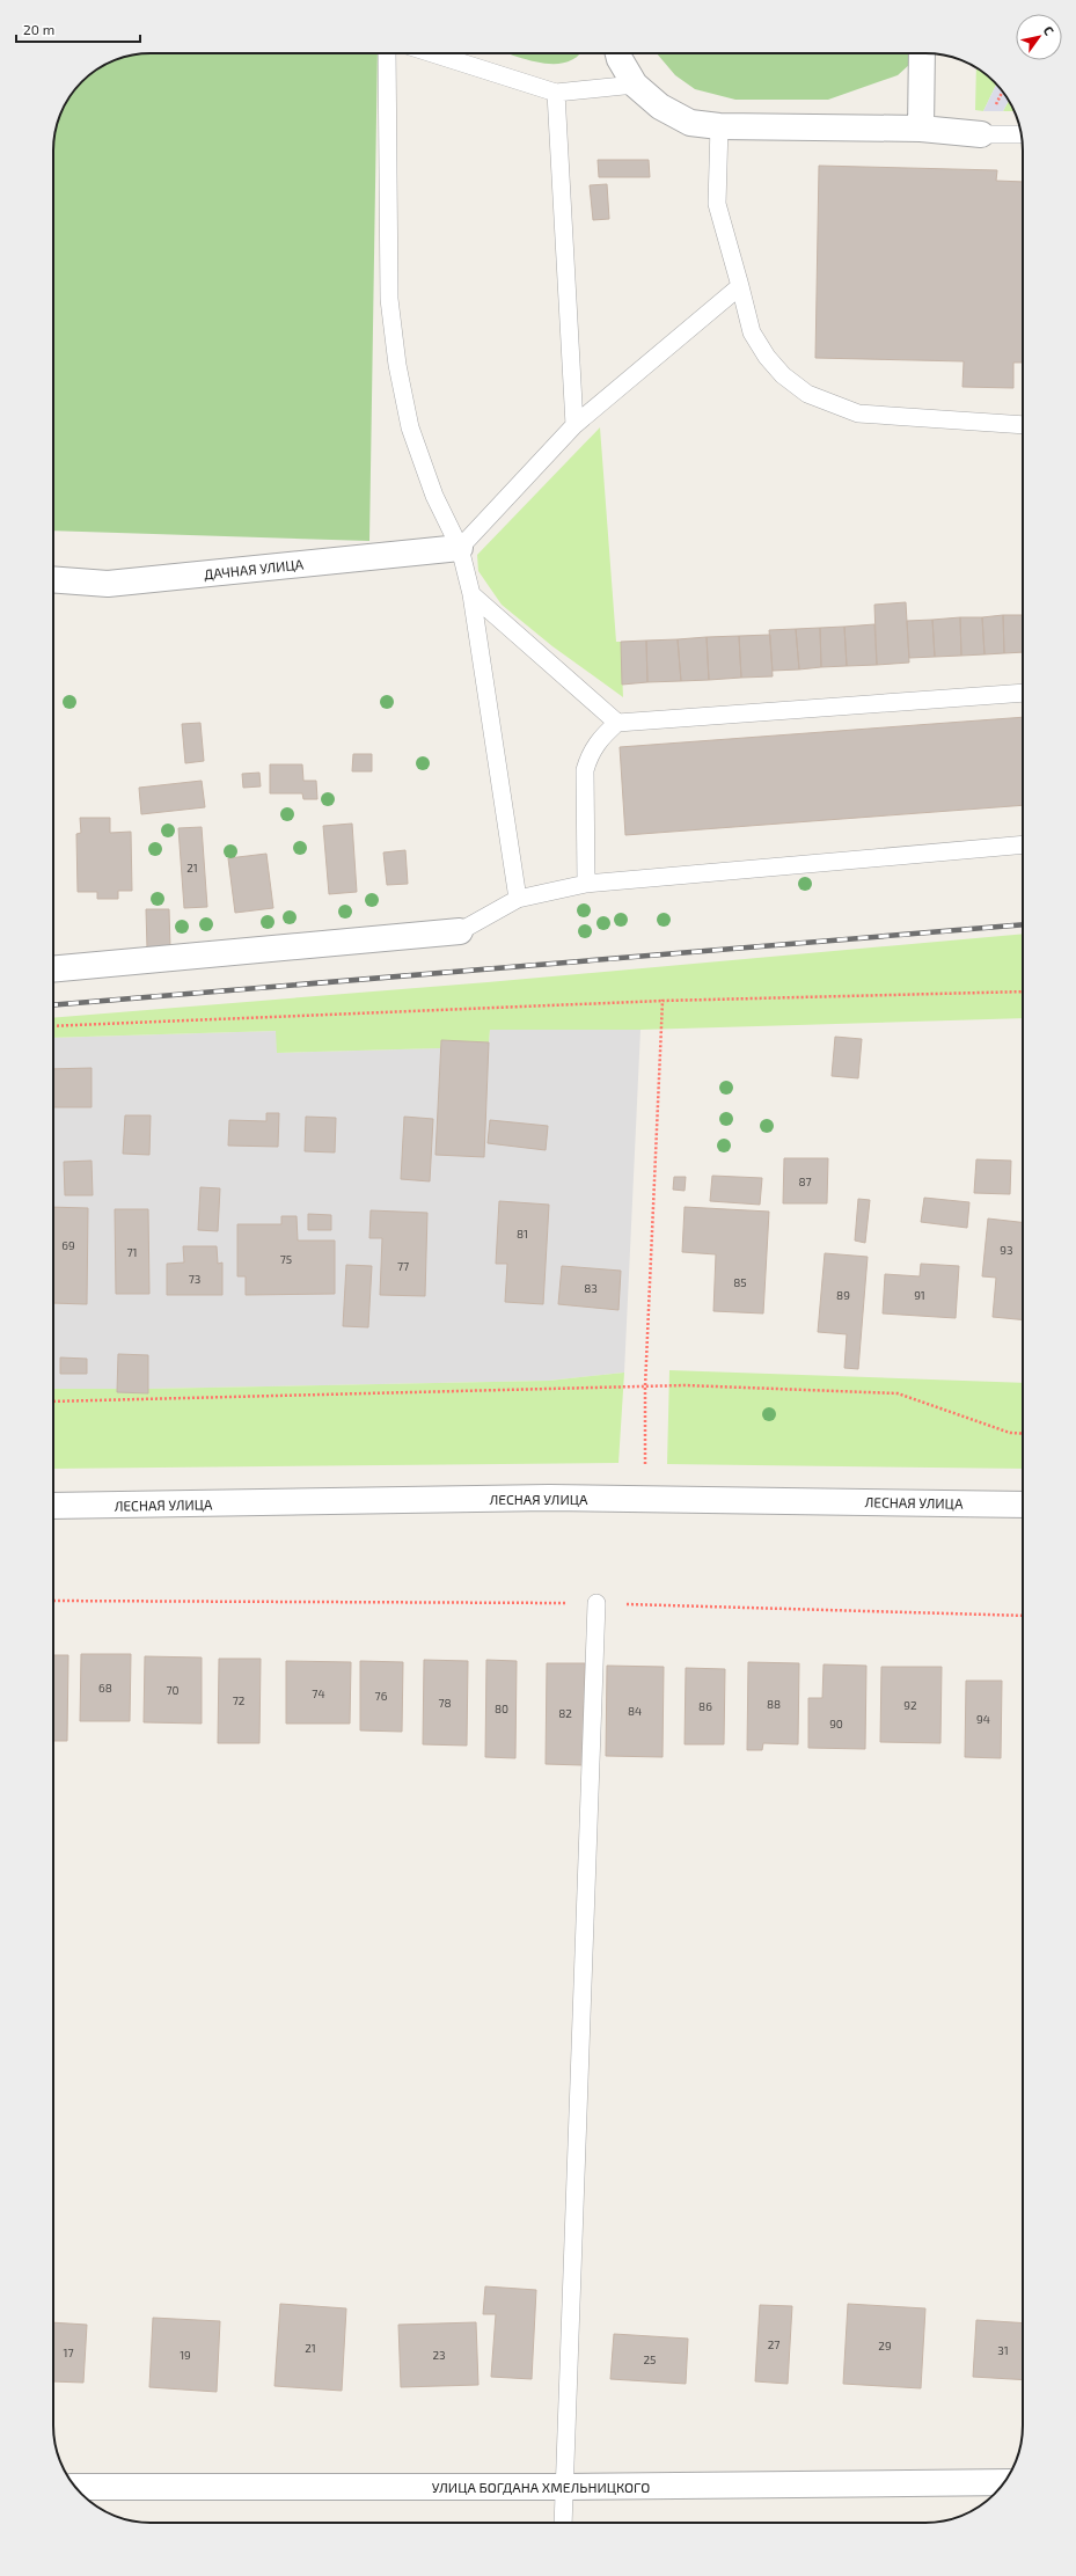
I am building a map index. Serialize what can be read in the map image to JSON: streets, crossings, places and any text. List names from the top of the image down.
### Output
{
  "streets": {
    "street": ["ДАЧНАЯ УЛИЦА", "ЛЕСНАЯ УЛИЦА", "УЛИЦА БОГДАНА ХМЕЛЬНИЦКОГО"]
  },
  "house_numbers": [
    "21",
    "87",
    "81",
    "69",
    "93",
    "71",
    "75",
    "77",
    "73",
    "85",
    "83",
    "89",
    "91",
    "68",
    "70",
    "74",
    "76",
    "72",
    "78",
    "88",
    "92",
    "86",
    "80",
    "84",
    "82",
    "94",
    "90",
    "27",
    "29",
    "21",
    "31",
    "17",
    "19",
    "23",
    "25"
  ],
  "scale_bar": "20 m",
  "north": "top right"
}
